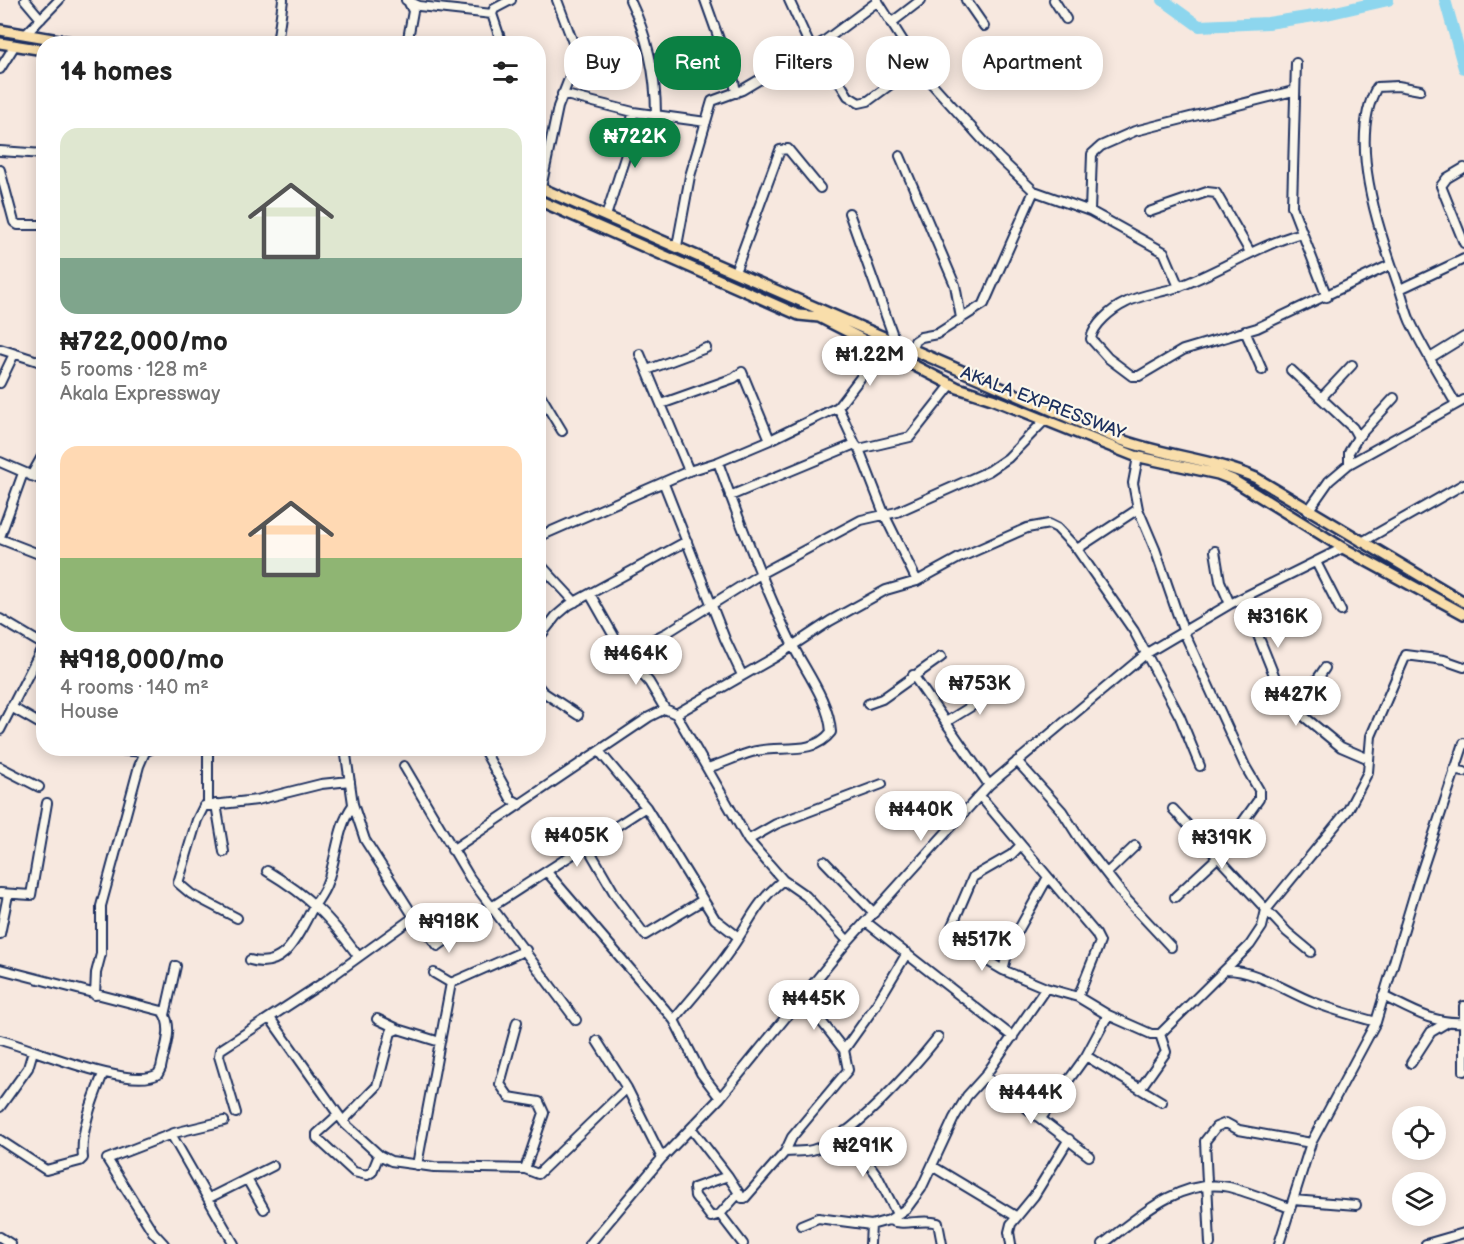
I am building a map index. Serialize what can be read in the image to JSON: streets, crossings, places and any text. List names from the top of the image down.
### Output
{
  "streets": {
    "main road": ["AKALA EXPRESSWAY"]
  },
  "page": {
    "chip": [
      "Buy",
      "Rent",
      "Filters",
      "New",
      "Apartment"
    ],
    "heading": "14 homes",
    "list": [
      {
        "name": "₦722,000/mo",
        "note": "5 rooms · 128 m² · Akala Expressway"
      },
      {
        "name": "₦918,000/mo",
        "note": "4 rooms · 140 m² · House"
      }
    ],
    "price": [
      "₦722K",
      "₦1.22M",
      "₦316K",
      "₦464K",
      "₦753K",
      "₦427K",
      "₦440K",
      "₦405K",
      "₦319K",
      "₦918K",
      "₦517K",
      "₦445K",
      "₦444K",
      "₦291K"
    ]
  }
}
